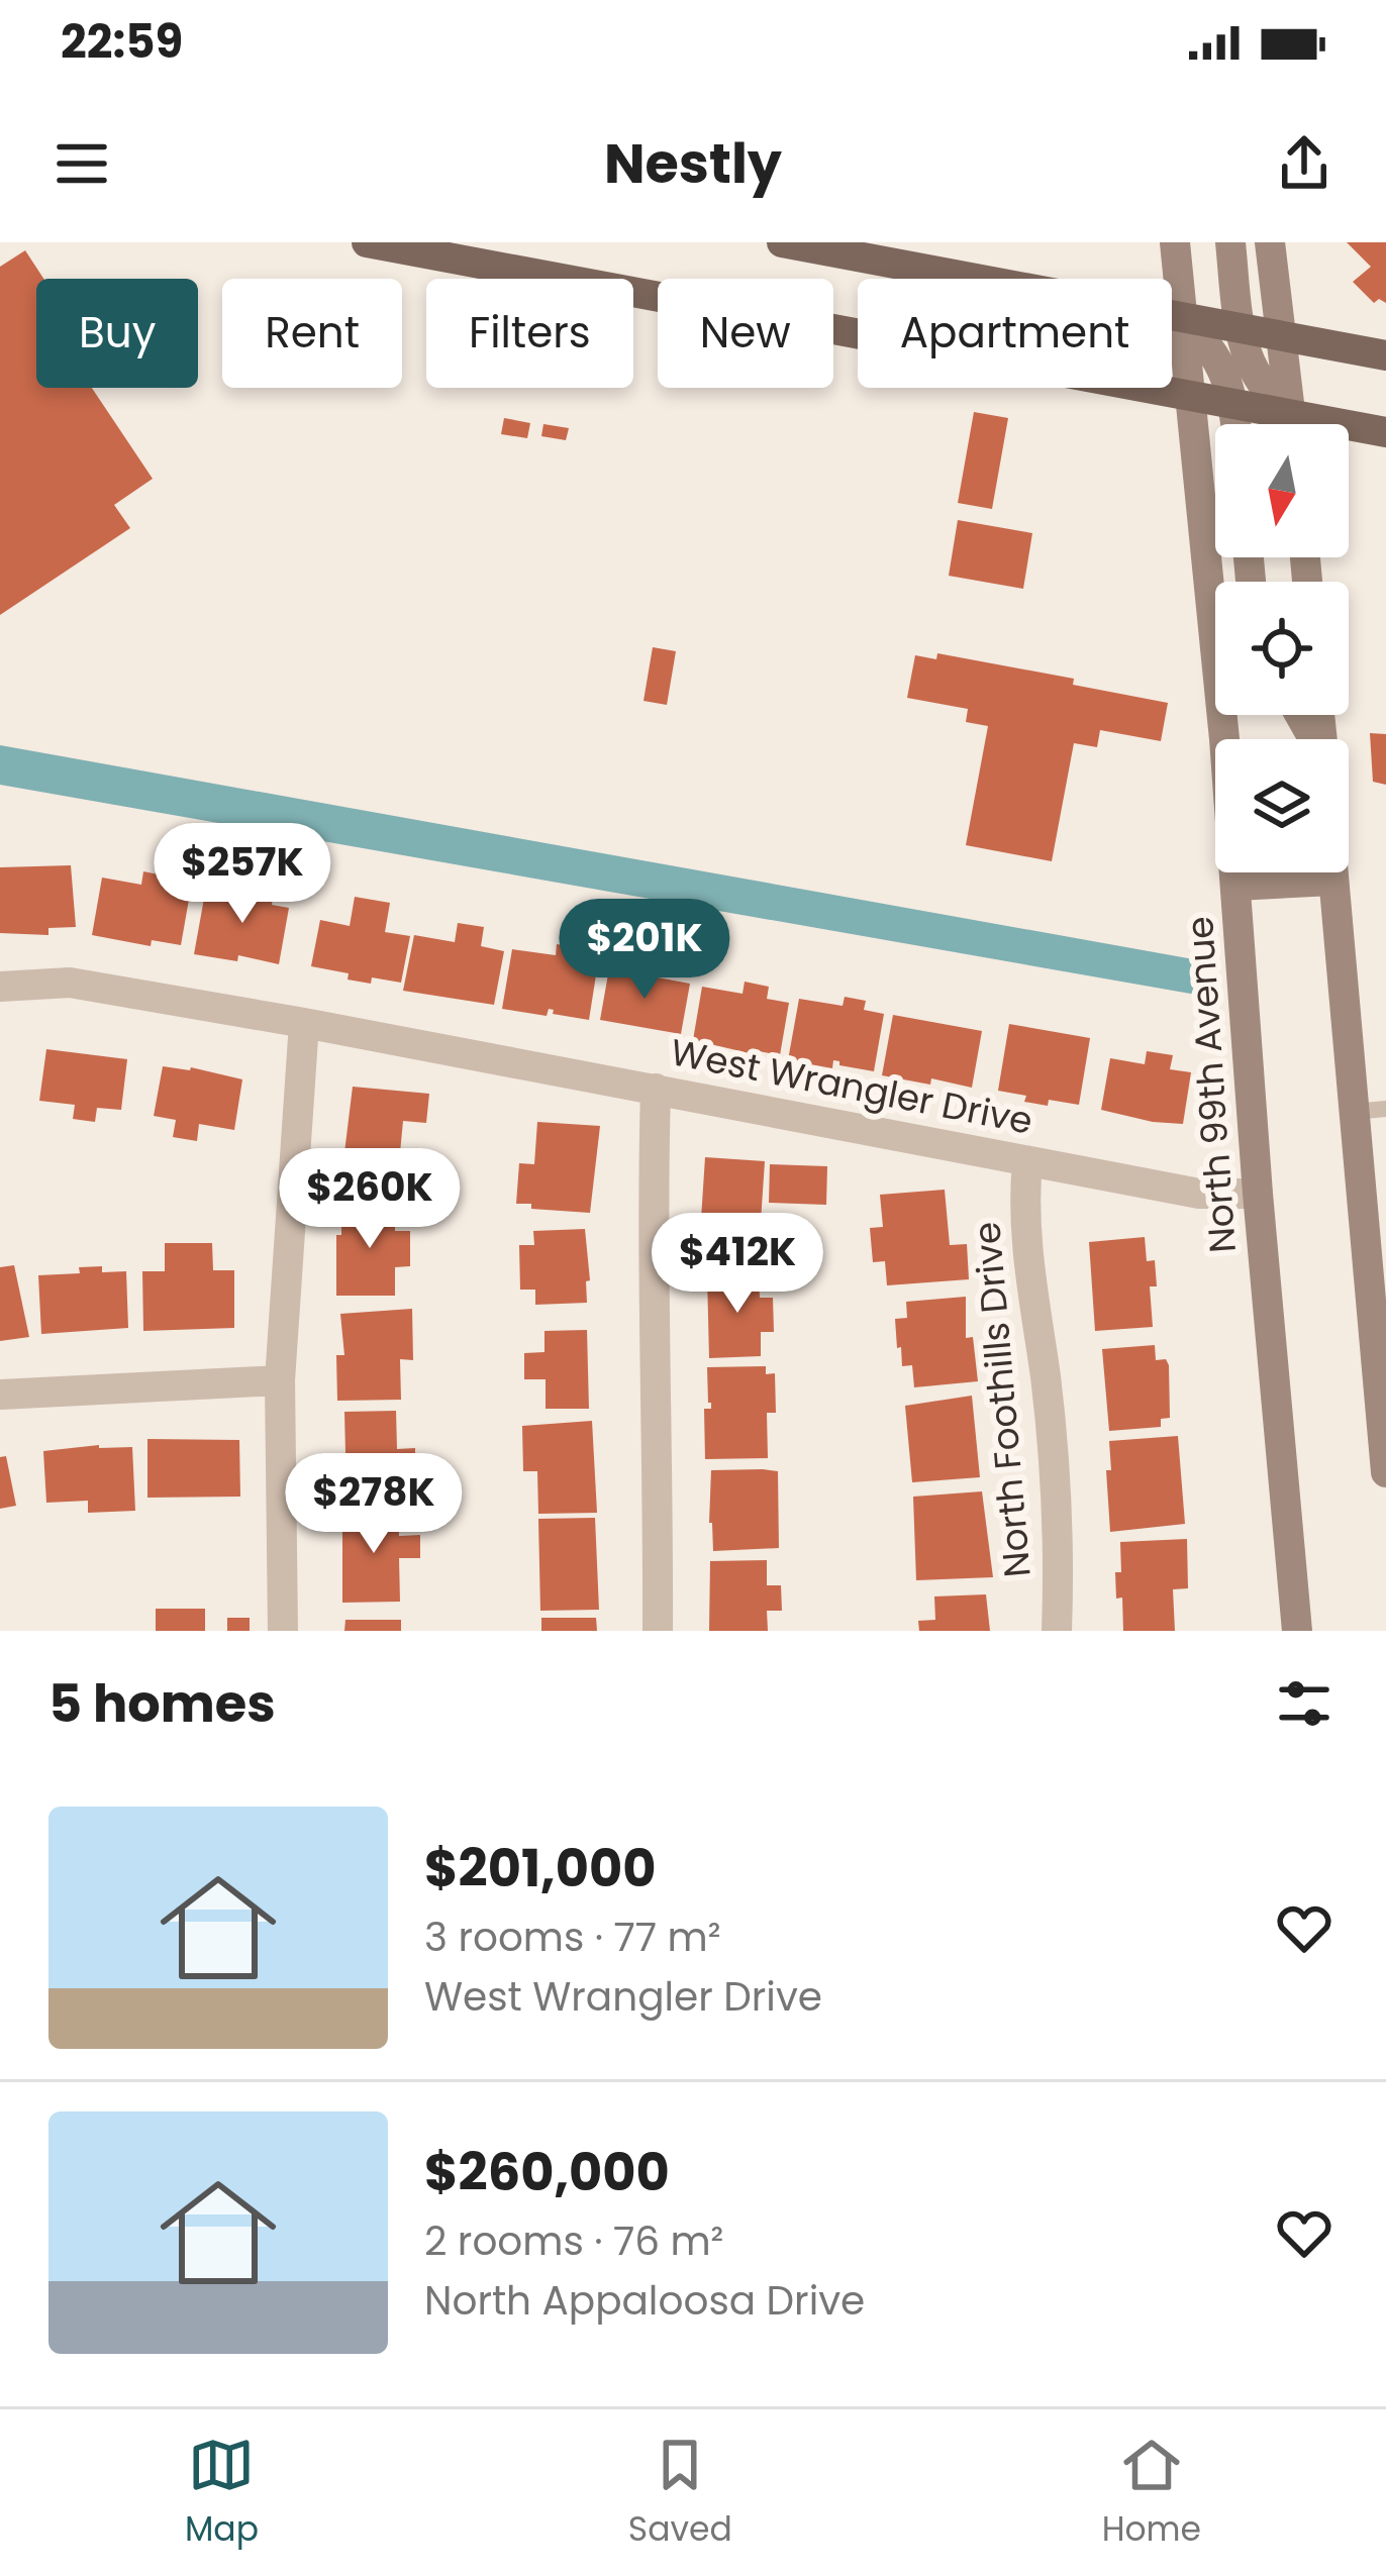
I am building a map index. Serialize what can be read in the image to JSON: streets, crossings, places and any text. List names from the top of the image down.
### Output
{
  "streets": {
    "main road": ["North 99th Avenue"],
    "street": ["West Wrangler Drive", "North Foothills Drive"]
  },
  "crossings": [
    ["North 99th Avenue", "West Wrangler Drive"],
    ["West Wrangler Drive", "North Foothills Drive"]
  ],
  "north": "bottom",
  "page": {
    "status": "22:59",
    "header": "Nestly",
    "chip": [
      "Buy",
      "Rent",
      "Filters",
      "New",
      "Apartment"
    ],
    "price": [
      "$257K",
      "$201K",
      "$260K",
      "$412K",
      "$278K"
    ],
    "heading": "5 homes",
    "list": [
      {
        "name": "$201,000",
        "note": "3 rooms · 77 m² · West Wrangler Drive"
      },
      {
        "name": "$260,000",
        "note": "2 rooms · 76 m² · North Appaloosa Drive"
      }
    ],
    "tabs": ["Map", "Saved", "Home"]
  }
}
